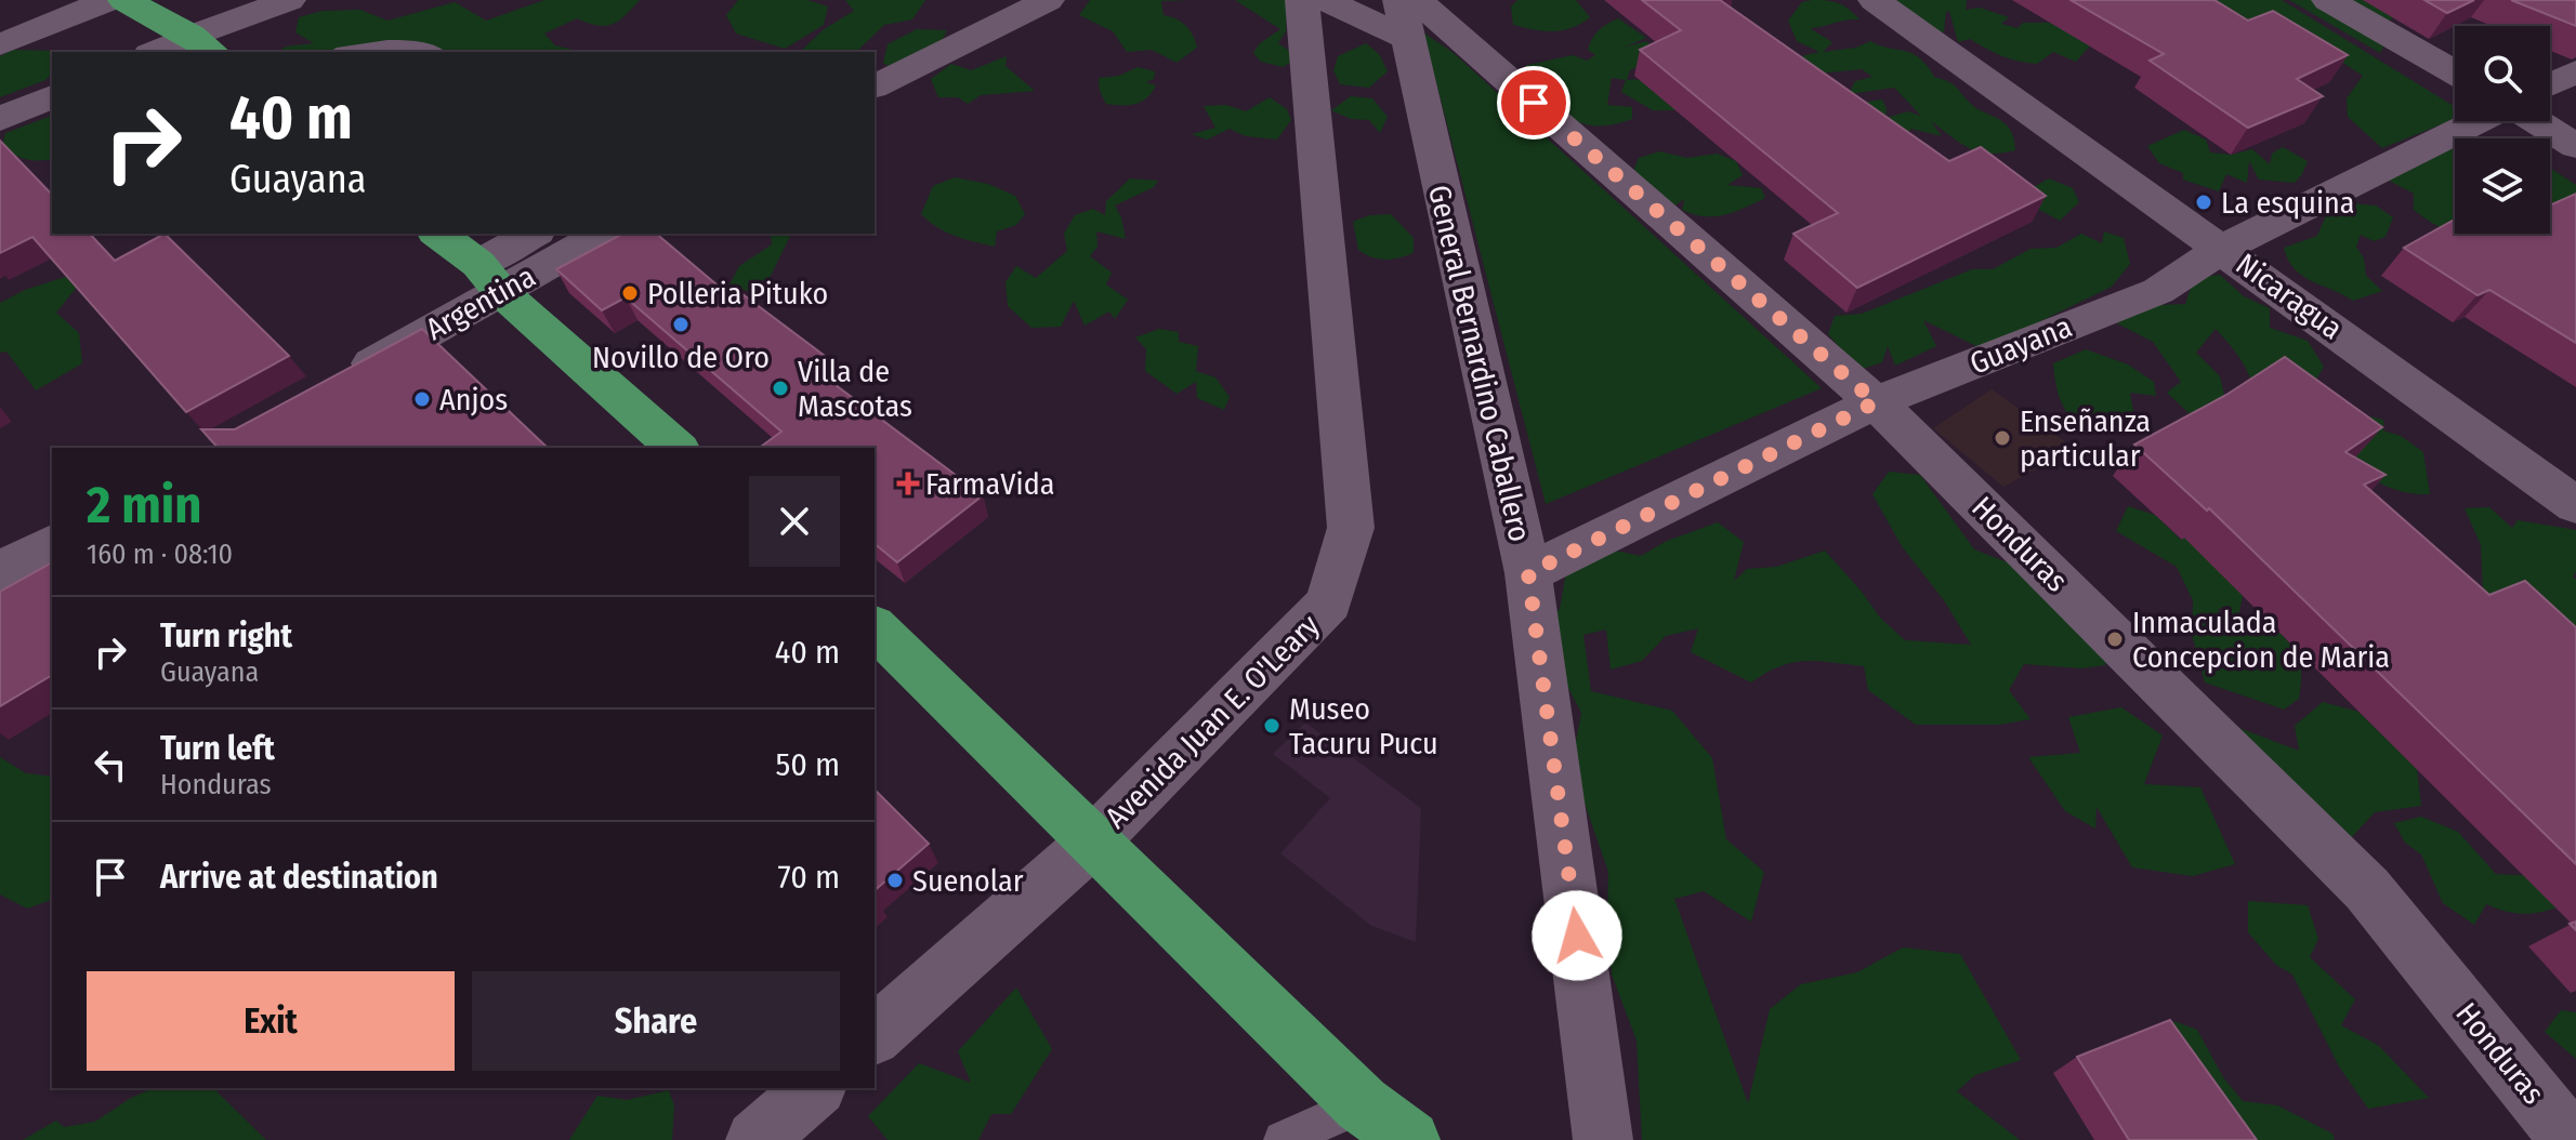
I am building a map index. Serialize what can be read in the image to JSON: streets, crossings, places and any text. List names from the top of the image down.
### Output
{
  "streets": {
    "street": [
      "Nicaragua",
      "Argentina",
      "Guayana",
      "General Bernardino Caballero",
      "Honduras",
      "Avenida Juan E. O'Leary"
    ]
  },
  "crossings": [
    ["Nicaragua", "Guayana"],
    ["Guayana", "General Bernardino Caballero"],
    ["Guayana", "Honduras"],
    ["General Bernardino Caballero", "Honduras"]
  ],
  "places": {
    "other": [
      "La esquina",
      "Polleria Pituko",
      "Novillo de Oro",
      "Villa de Mascotas",
      "Anjos",
      "Enseñanza particular",
      "Inmaculada Concepcion de Maria",
      "Museo Tacuru Pucu",
      "Suenolar"
    ],
    "health": ["FarmaVida"]
  },
  "page": {
    "turn": ["40 m", "Guayana"],
    "heading": ["2 min", "160 m · 08:10"],
    "list": [
      {
        "name": "Turn right",
        "note": "Guayana",
        "value": "40 m"
      },
      {
        "name": "Turn left",
        "note": "Honduras",
        "value": "50 m"
      },
      {
        "name": "Arrive at destination",
        "value": "70 m"
      }
    ],
    "buttons": ["Exit", "Share"]
  }
}
